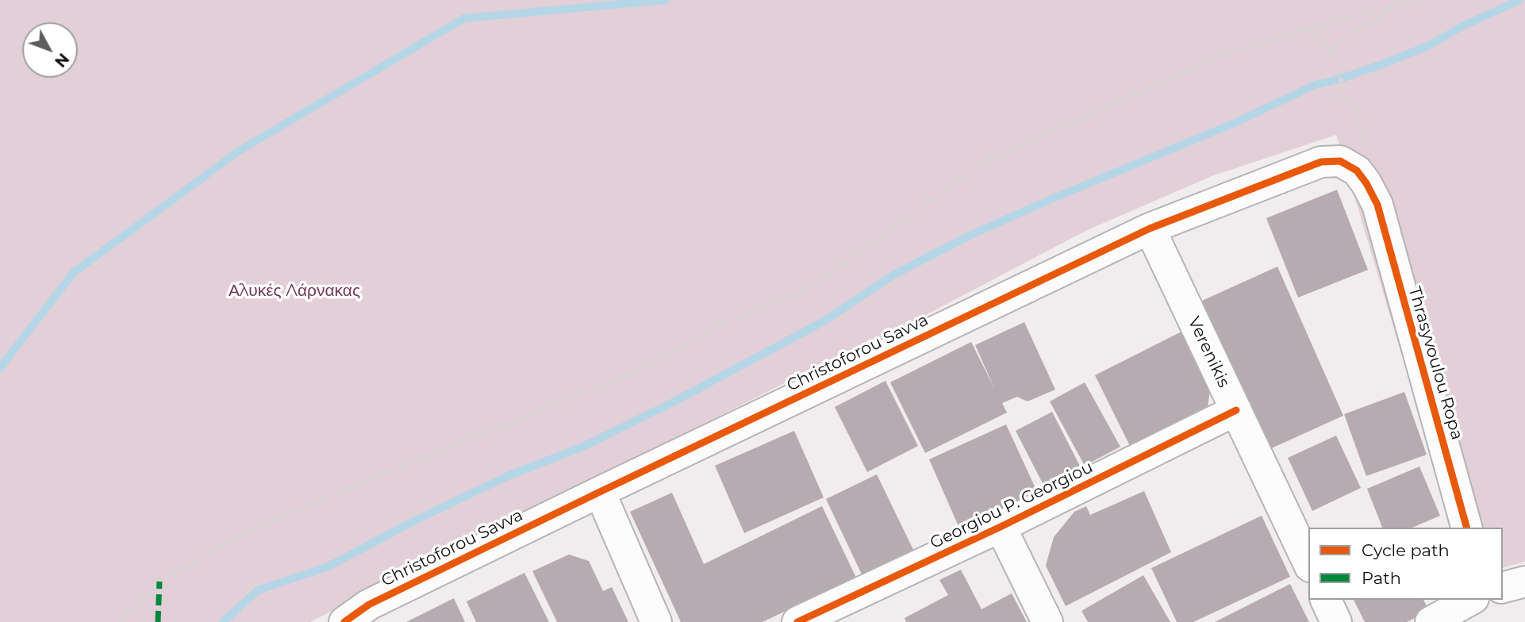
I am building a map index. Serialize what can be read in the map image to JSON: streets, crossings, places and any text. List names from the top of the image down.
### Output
{
  "streets": {
    "street": [
      "Verenikis",
      "Christoforou Savva",
      "Thrasyvoulou Ropa",
      "Georgiou P. Georgiou"
    ]
  },
  "crossings": [
    ["Verenikis", "Christoforou Savva"],
    ["Verenikis", "Georgiou P. Georgiou"],
    ["Christoforou Savva", "Thrasyvoulou Ropa"]
  ],
  "parks": ["Αλυκές Λάρνακας"],
  "legend": ["Cycle path", "Path"],
  "north": "bottom right"
}
